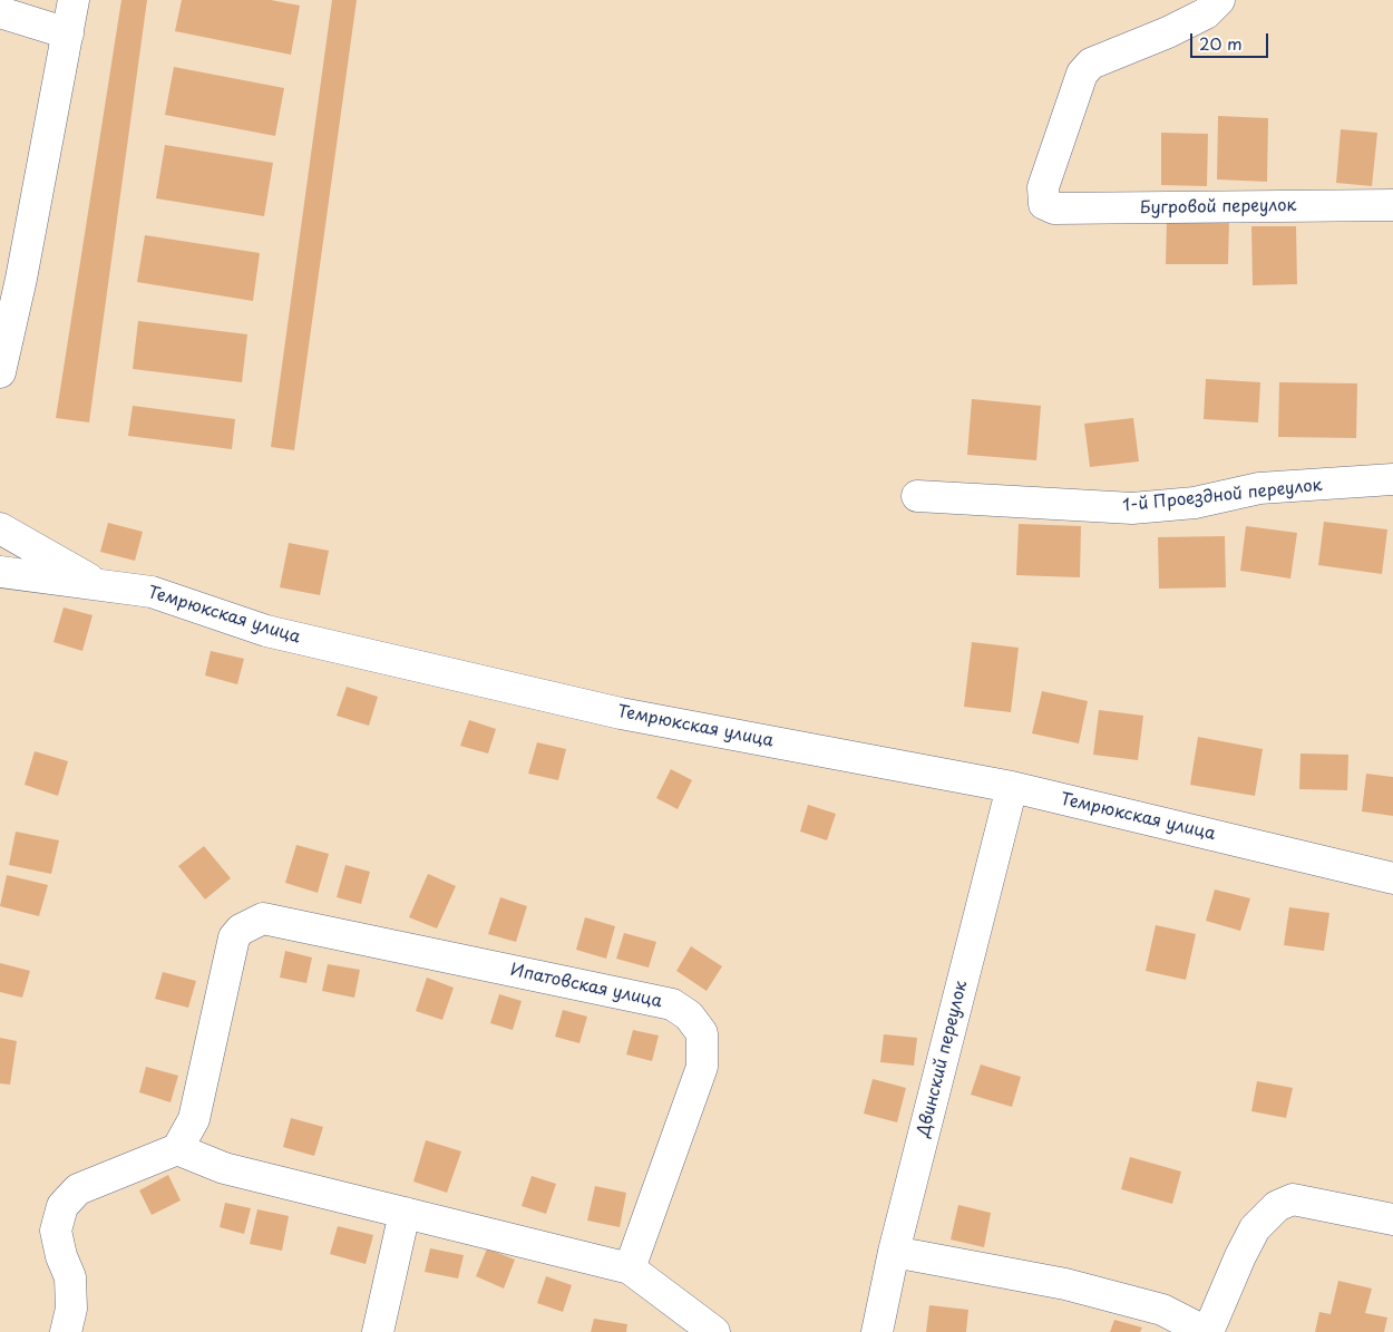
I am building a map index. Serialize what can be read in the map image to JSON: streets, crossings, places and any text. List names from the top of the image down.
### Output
{
  "streets": {
    "street": [
      "Бугровой переулок",
      "1-й Проездной переулок",
      "Темрюкская улица",
      "Ипатовская улица",
      "Двинский переулок"
    ]
  },
  "crossings": [
    ["Темрюкская улица", "Двинский переулок"]
  ],
  "scale_bar": "20 m"
}
